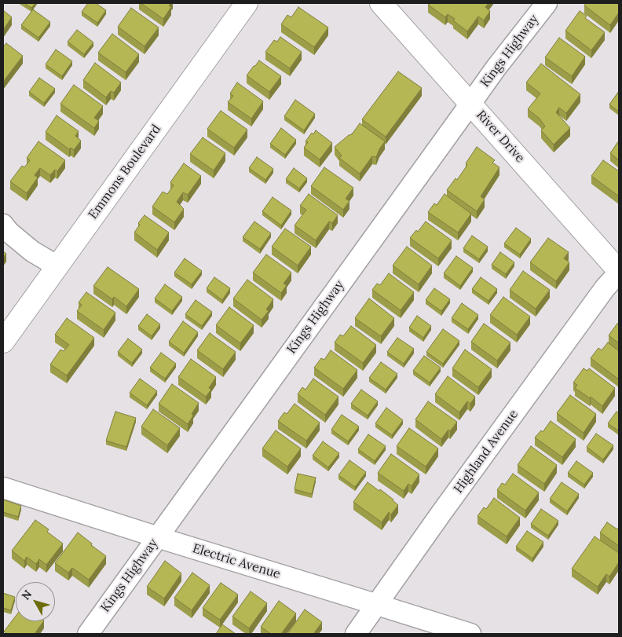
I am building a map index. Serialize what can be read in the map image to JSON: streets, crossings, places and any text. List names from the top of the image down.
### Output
{
  "streets": {
    "street": [
      "Kings Highway",
      "River Drive",
      "Emmons Boulevard",
      "Highland Avenue",
      "Electric Avenue"
    ]
  },
  "crossings": [
    ["Kings Highway", "River Drive"],
    ["Kings Highway", "Electric Avenue"],
    ["River Drive", "Highland Avenue"],
    ["Highland Avenue", "Electric Avenue"]
  ],
  "north": "top left"
}
